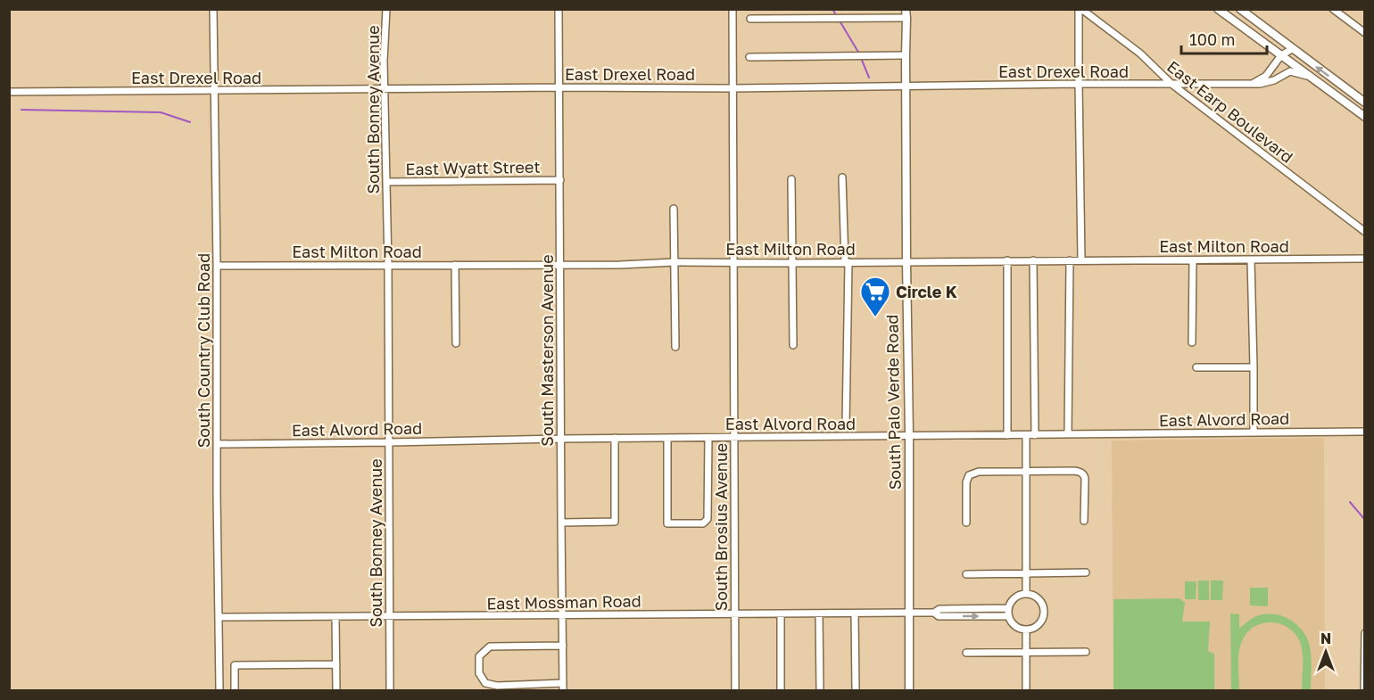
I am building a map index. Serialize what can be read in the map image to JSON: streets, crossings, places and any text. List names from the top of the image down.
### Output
{
  "streets": {
    "main road": ["South Palo Verde Road"],
    "street": [
      "East Drexel Road",
      "South Bonney Avenue",
      "East Earp Boulevard",
      "East Wyatt Street",
      "East Milton Road",
      "South Country Club Road",
      "South Masterson Avenue",
      "East Alvord Road",
      "South Brosius Avenue",
      "East Mossman Road"
    ]
  },
  "crossings": [
    ["East Drexel Road", "South Bonney Avenue"],
    ["East Drexel Road", "East Earp Boulevard"],
    ["East Drexel Road", "South Country Club Road"],
    ["East Drexel Road", "South Masterson Avenue"],
    ["East Drexel Road", "South Palo Verde Road"],
    ["East Drexel Road", "South Brosius Avenue"],
    ["South Bonney Avenue", "East Wyatt Street"],
    ["South Bonney Avenue", "East Milton Road"],
    ["South Bonney Avenue", "East Alvord Road"],
    ["South Bonney Avenue", "East Mossman Road"],
    ["East Wyatt Street", "South Masterson Avenue"],
    ["East Milton Road", "South Country Club Road"],
    ["East Milton Road", "South Masterson Avenue"],
    ["East Milton Road", "South Palo Verde Road"],
    ["East Milton Road", "South Brosius Avenue"],
    ["South Country Club Road", "East Alvord Road"],
    ["South Country Club Road", "East Mossman Road"],
    ["South Masterson Avenue", "East Alvord Road"],
    ["South Masterson Avenue", "East Mossman Road"],
    ["South Palo Verde Road", "East Alvord Road"],
    ["South Palo Verde Road", "East Mossman Road"],
    ["East Alvord Road", "South Brosius Avenue"],
    ["South Brosius Avenue", "East Mossman Road"]
  ],
  "places": {
    "supermarket": ["Circle K"]
  },
  "scale_bar": "100 m",
  "north": "top"
}
